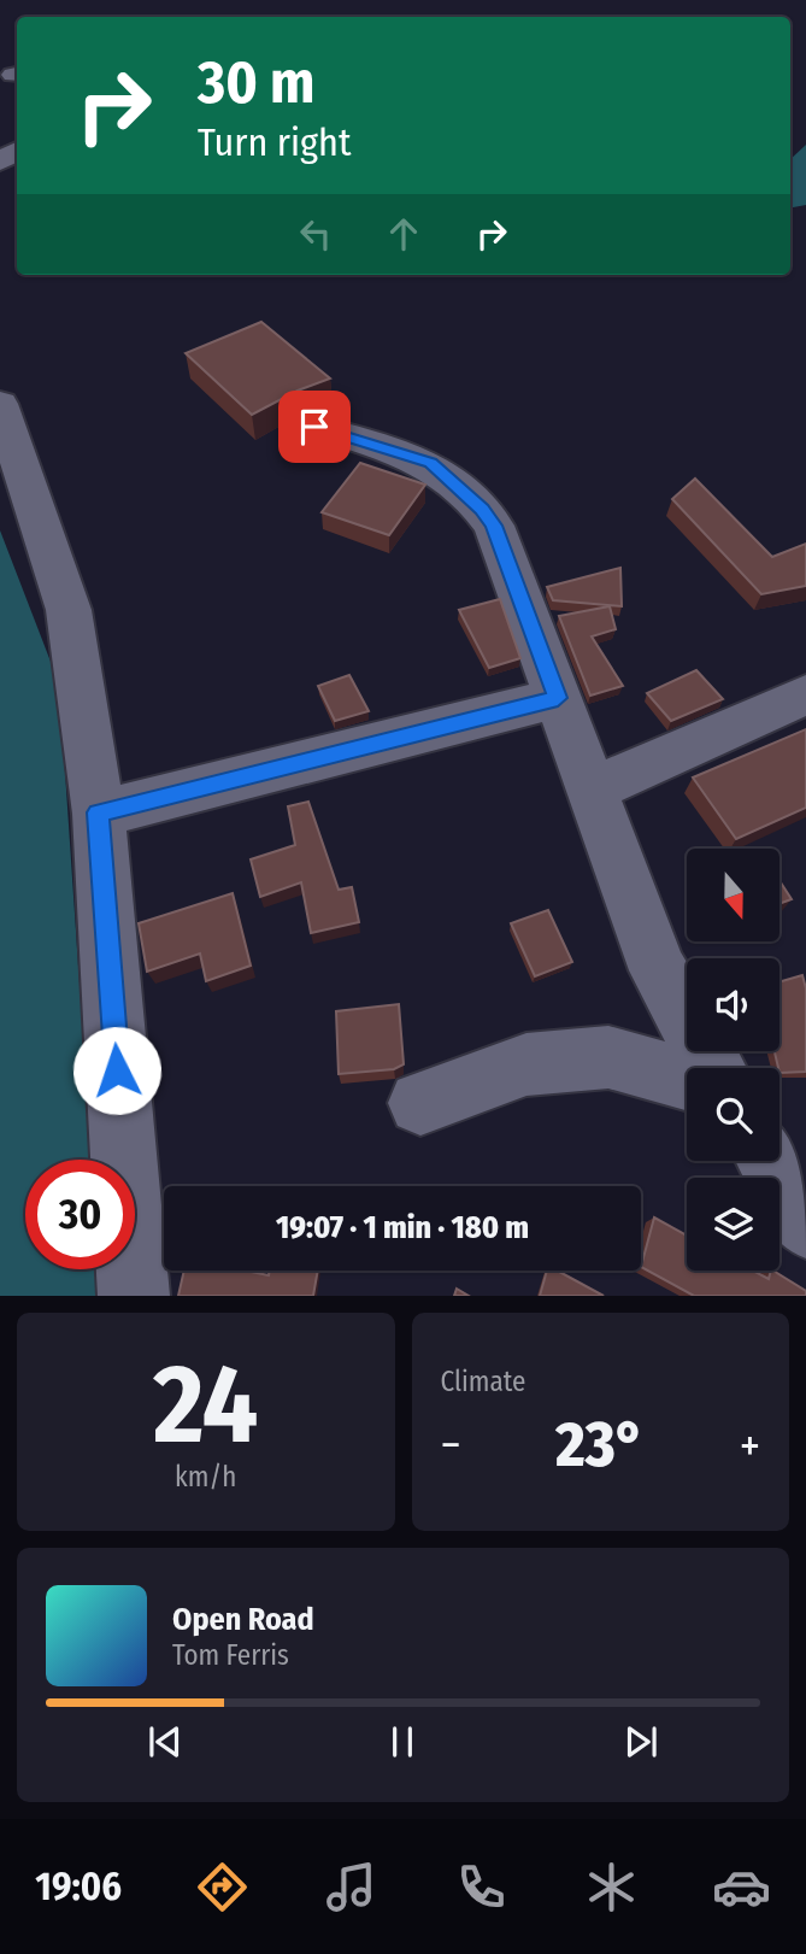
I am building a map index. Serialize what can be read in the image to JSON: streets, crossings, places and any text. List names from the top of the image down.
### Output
{
  "north": "bottom",
  "page": {
    "turn": ["30 m", "Turn right"],
    "limit": "30",
    "trip": "19:07 · 1 min · 180 m",
    "tile": [
      ["24", "km/h"],
      "Climate"
    ],
    "heat": ["−", "23°", "+"],
    "song": ["Open Road", "Tom Ferris"],
    "tabs": "19:06"
  }
}
